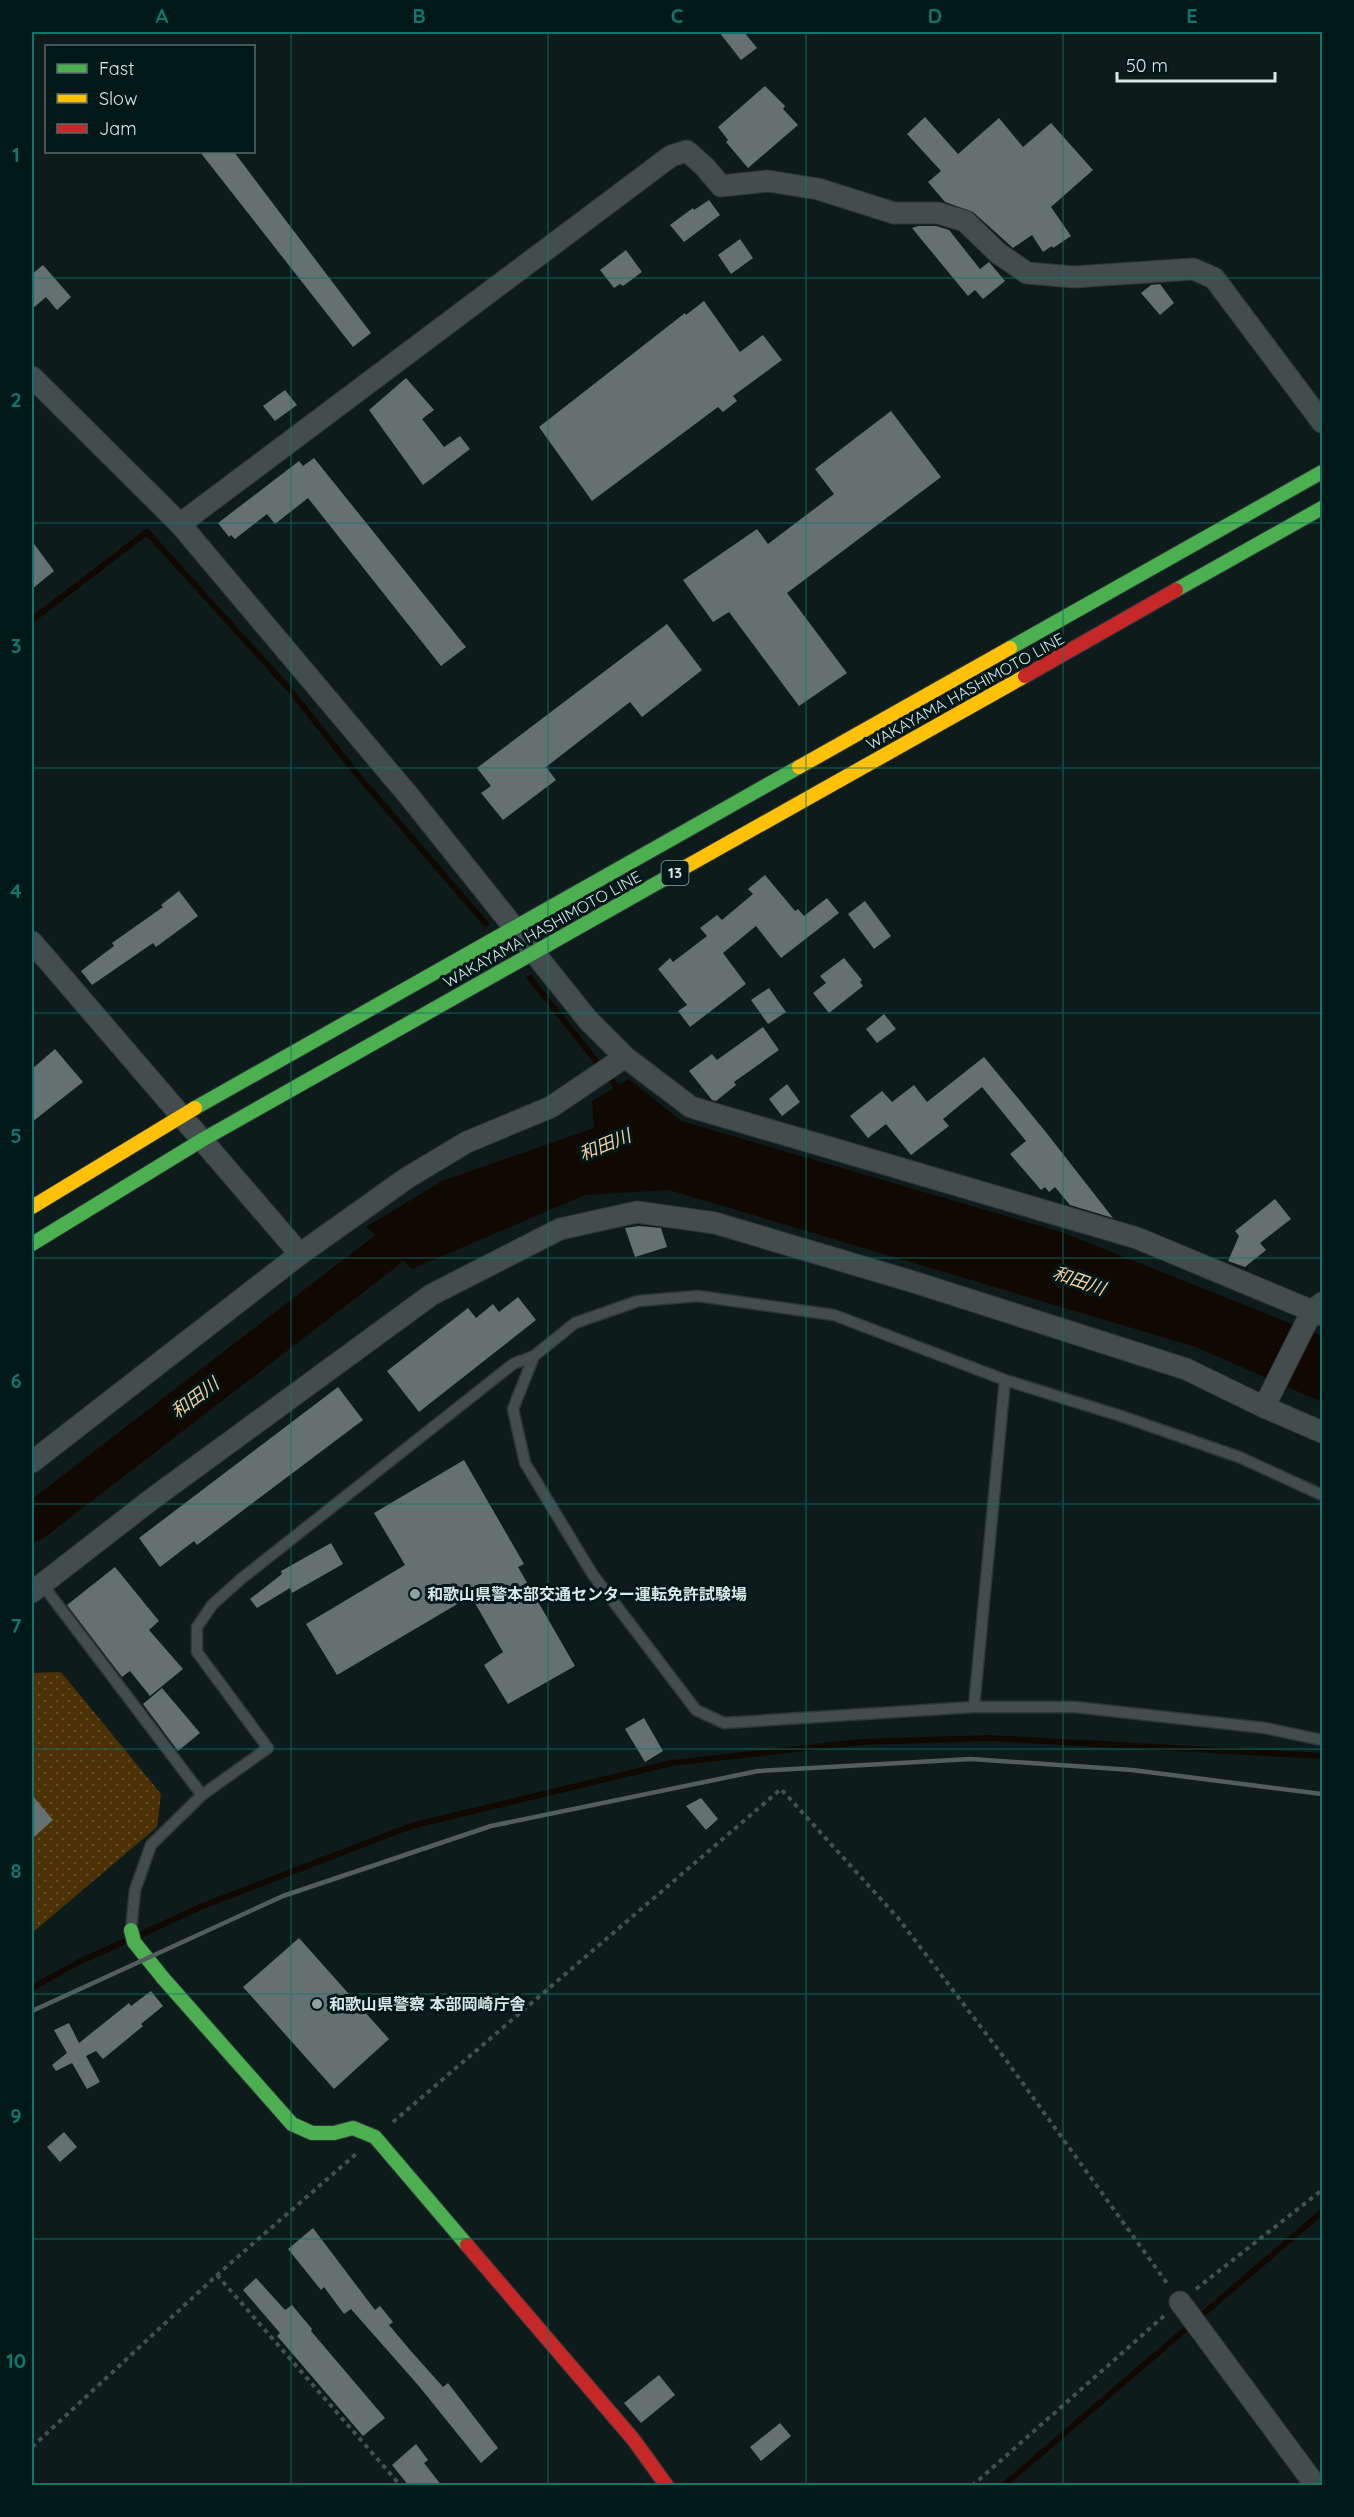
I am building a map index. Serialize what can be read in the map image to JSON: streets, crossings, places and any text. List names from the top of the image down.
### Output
{
  "streets": {
    "main road": ["WAKAYAMA HASHIMOTO LINE", "13"]
  },
  "water": ["和田川"],
  "places": ["和歌山県警本部交通センター運転免許試験場", "和歌山県警察 本部岡崎庁舎"],
  "legend": ["Fast", "Slow", "Jam"],
  "scale_bar": "50 m",
  "grid": {
    "columns": [
      "A",
      "B",
      "C",
      "D",
      "E"
    ],
    "rows": [
      "1",
      "2",
      "3",
      "4",
      "5",
      "6",
      "7",
      "8",
      "9",
      "10"
    ]
  }
}
